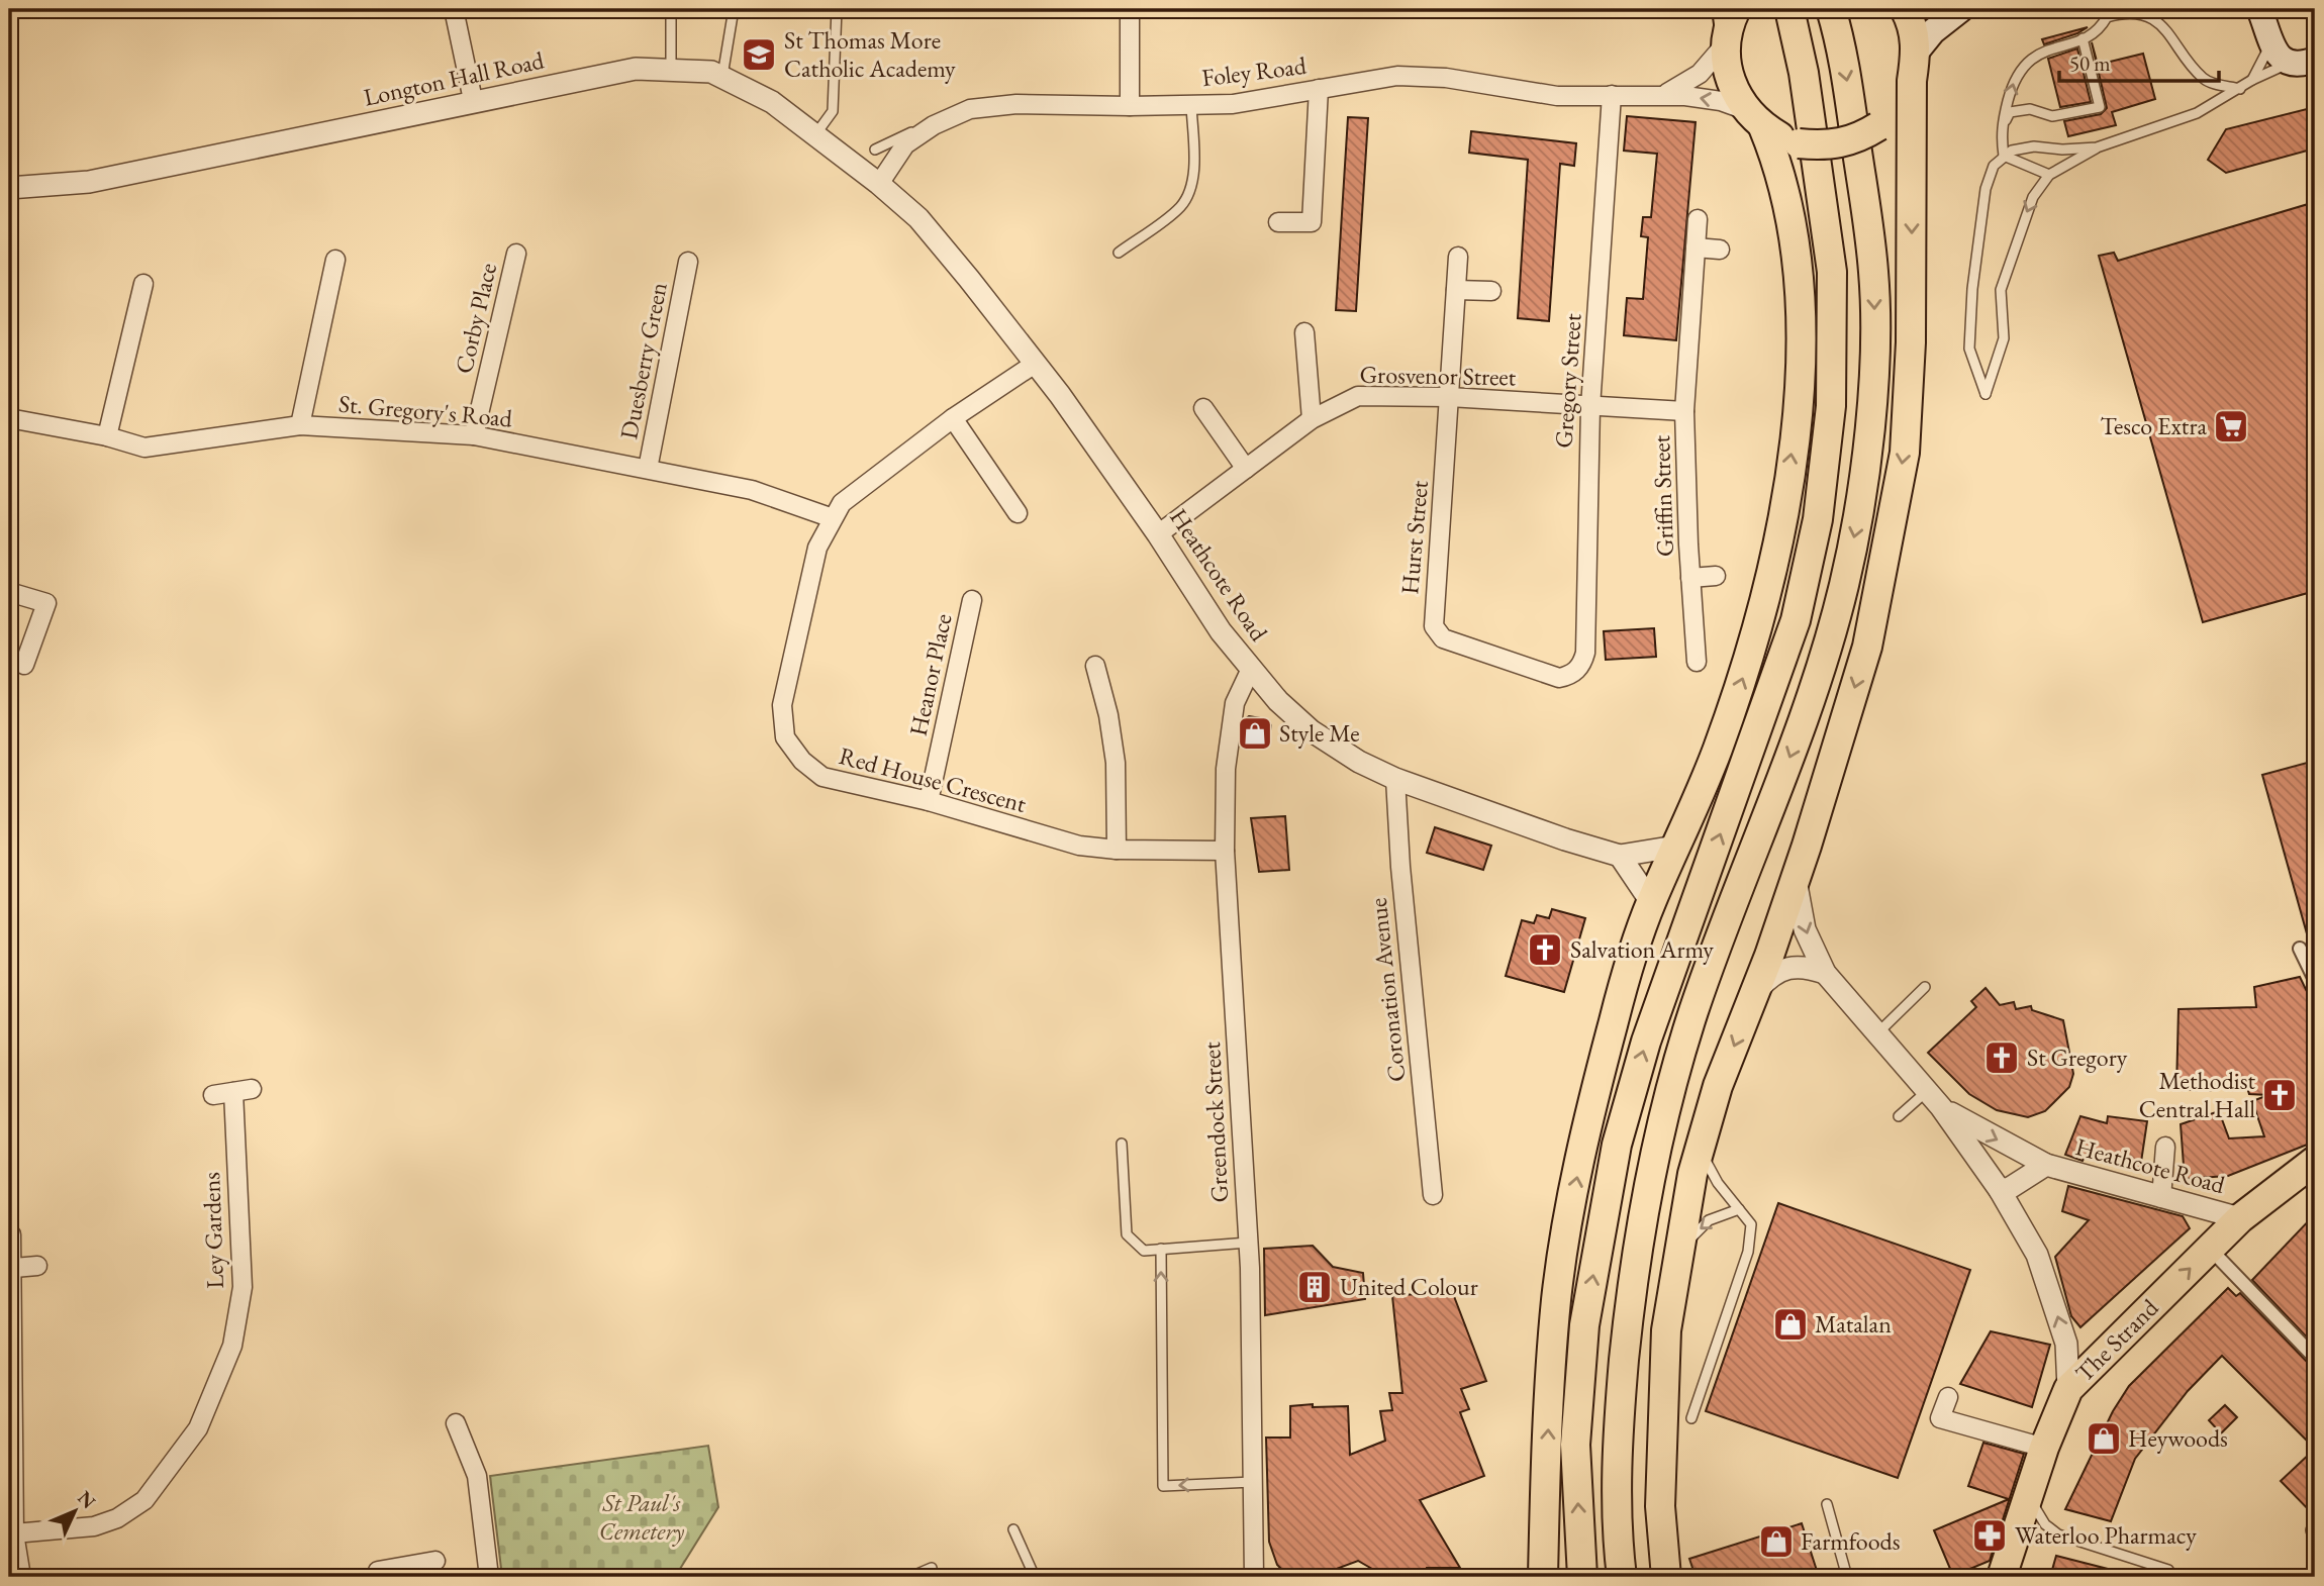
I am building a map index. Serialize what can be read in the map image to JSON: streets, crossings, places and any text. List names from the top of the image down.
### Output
{
  "streets": {
    "main road": ["The Strand"],
    "street": [
      "Foley Road",
      "Longton Hall Road",
      "Corby Place",
      "Duesberry Green",
      "Grosvenor Street",
      "Gregory Street",
      "St. Gregory's Road",
      "Griffin Street",
      "Hurst Street",
      "Heathcote Road",
      "Heanor Place",
      "Red House Crescent",
      "Coronation Avenue",
      "Greendock Street",
      "Ley Gardens"
    ]
  },
  "crossings": [
    ["Foley Road", "Longton Hall Road"],
    ["Foley Road", "Gregory Street"],
    ["Foley Road", "Heathcote Road"],
    ["Longton Hall Road", "Heathcote Road"],
    ["Corby Place", "St. Gregory's Road"],
    ["Duesberry Green", "St. Gregory's Road"],
    ["Grosvenor Street", "Gregory Street"],
    ["Grosvenor Street", "Griffin Street"],
    ["Grosvenor Street", "Hurst Street"],
    ["Grosvenor Street", "Heathcote Road"],
    ["Gregory Street", "Griffin Street"],
    ["Gregory Street", "Hurst Street"],
    ["St. Gregory's Road", "Red House Crescent"],
    ["Heathcote Road", "Red House Crescent"],
    ["Heathcote Road", "Coronation Avenue"],
    ["Heathcote Road", "Greendock Street"],
    ["Heathcote Road", "The Strand"],
    ["Heanor Place", "Red House Crescent"],
    ["Red House Crescent", "Greendock Street"]
  ],
  "one_way": ["The Strand"],
  "parks": ["St Paul's Cemetery"],
  "places": {
    "school or university": ["St Thomas More Catholic Academy"],
    "supermarket": ["Tesco Extra"],
    "shop": [
      "Style Me",
      "Matalan",
      "Heywoods",
      "Farmfoods"
    ],
    "church": ["Salvation Army", "St Gregory", "Methodist Central Hall"],
    "building": ["United Colour"],
    "pharmacy": ["Waterloo Pharmacy"]
  },
  "scale_bar": "50 m",
  "north": "top right"
}
